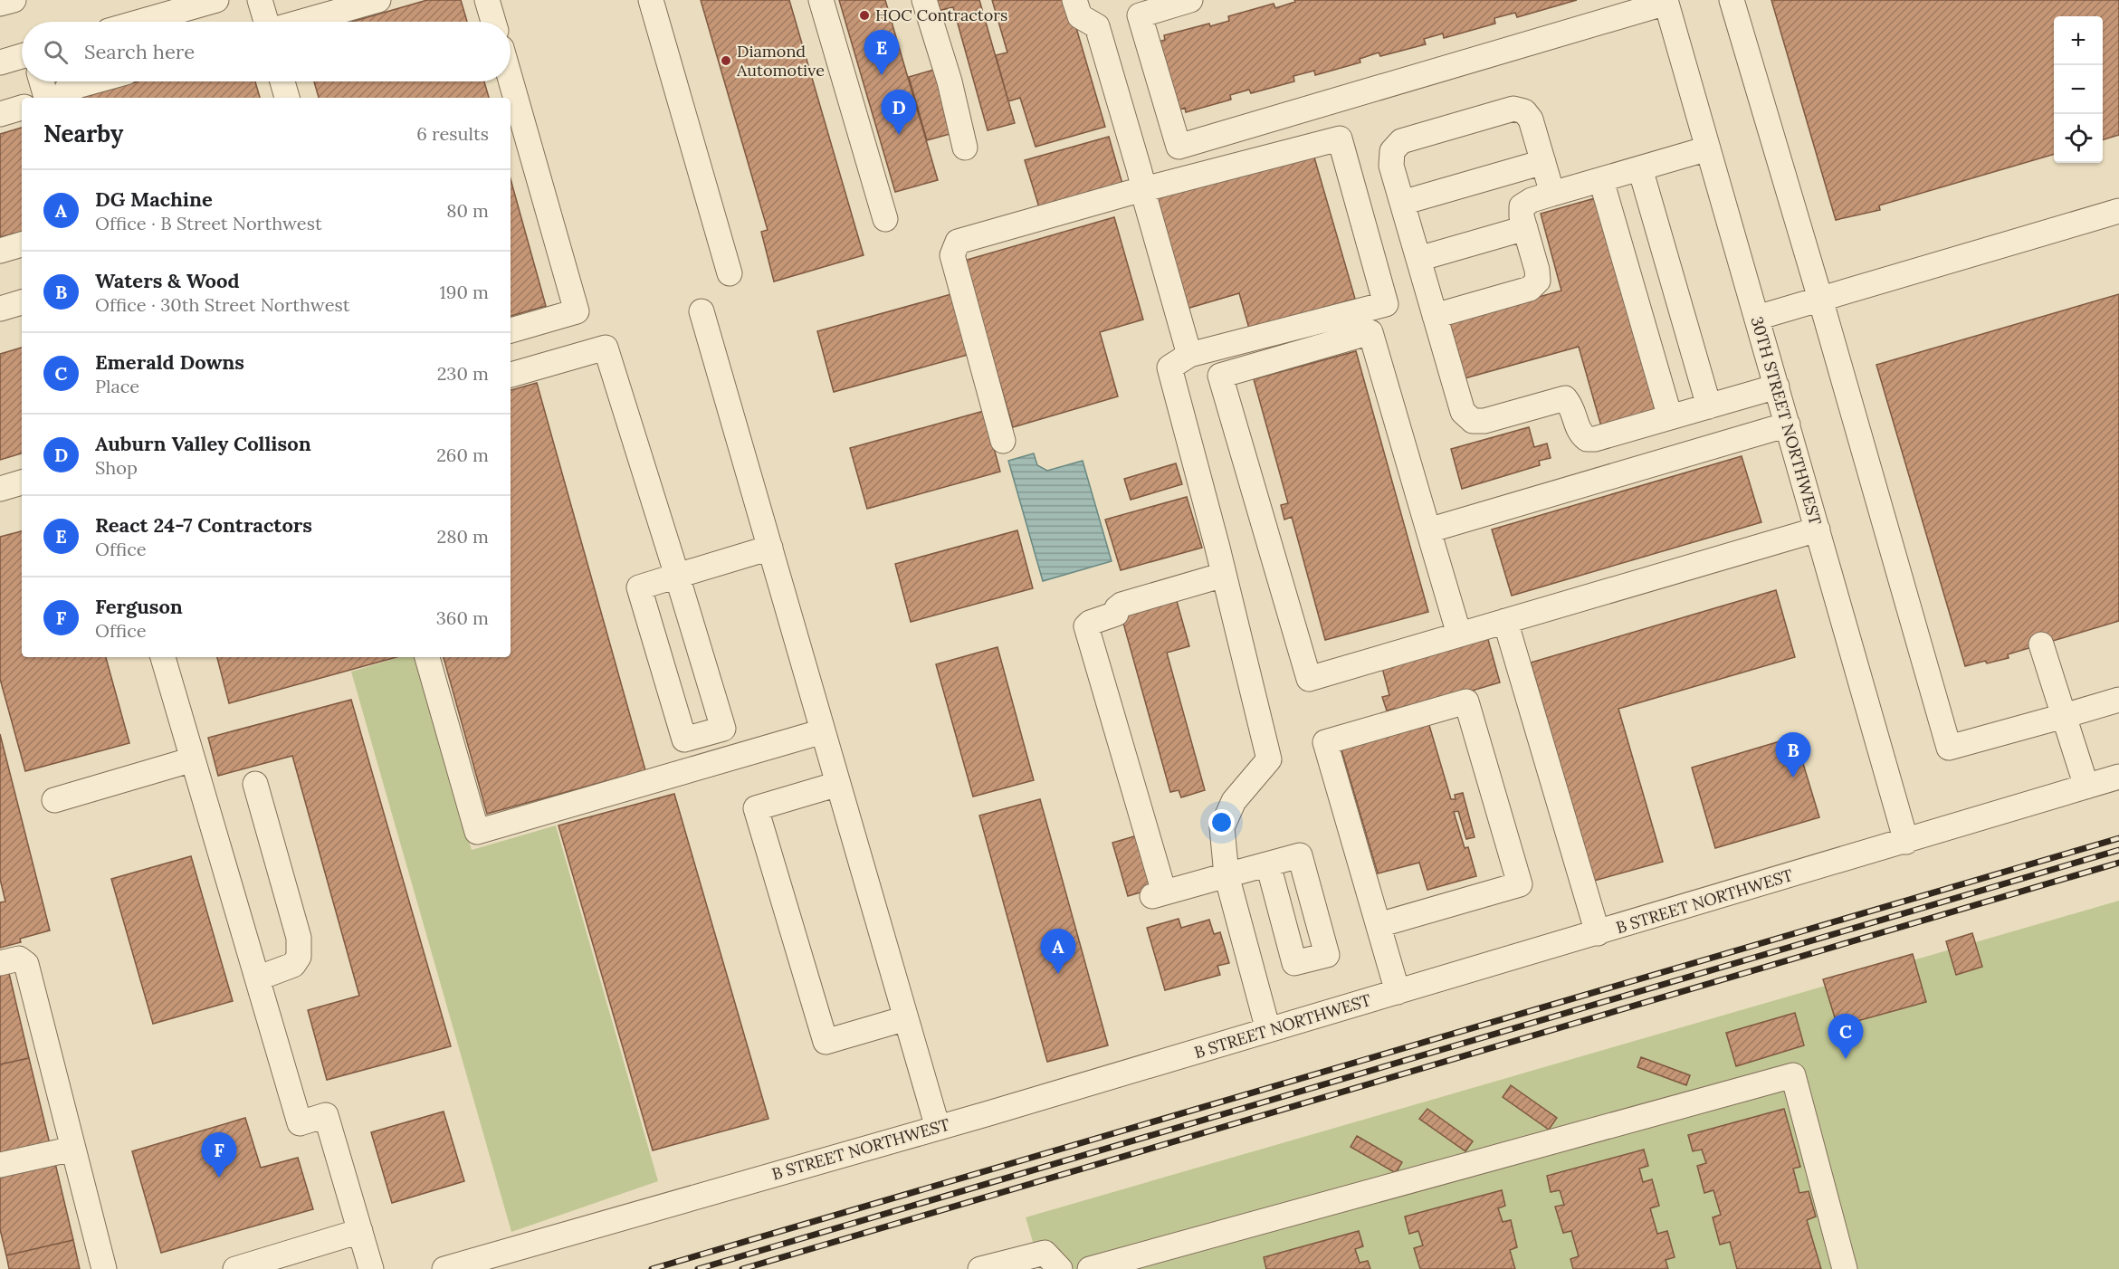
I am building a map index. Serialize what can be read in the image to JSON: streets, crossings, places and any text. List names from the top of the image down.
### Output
{
  "streets": {
    "street": ["30TH STREET NORTHWEST", "B STREET NORTHWEST"]
  },
  "crossings": [
    ["30TH STREET NORTHWEST", "B STREET NORTHWEST"]
  ],
  "places": ["HOC Contractors", "Diamond Automotive"],
  "page": {
    "map_buttons": ["+", "−"],
    "search": "Search here",
    "pins": [
      "E",
      "D",
      "B",
      "A",
      "C",
      "F"
    ],
    "heading": ["Nearby", "6 results"],
    "list": [
      {
        "mark": "A",
        "name": "DG Machine",
        "note": "Office · B Street Northwest",
        "value": "80 m"
      },
      {
        "mark": "B",
        "name": "Waters & Wood",
        "note": "Office · 30th Street Northwest",
        "value": "190 m"
      },
      {
        "mark": "C",
        "name": "Emerald Downs",
        "note": "Place",
        "value": "230 m"
      },
      {
        "mark": "D",
        "name": "Auburn Valley Collison",
        "note": "Shop",
        "value": "260 m"
      },
      {
        "mark": "E",
        "name": "React 24-7 Contractors",
        "note": "Office",
        "value": "280 m"
      },
      {
        "mark": "F",
        "name": "Ferguson",
        "note": "Office",
        "value": "360 m"
      }
    ]
  }
}
